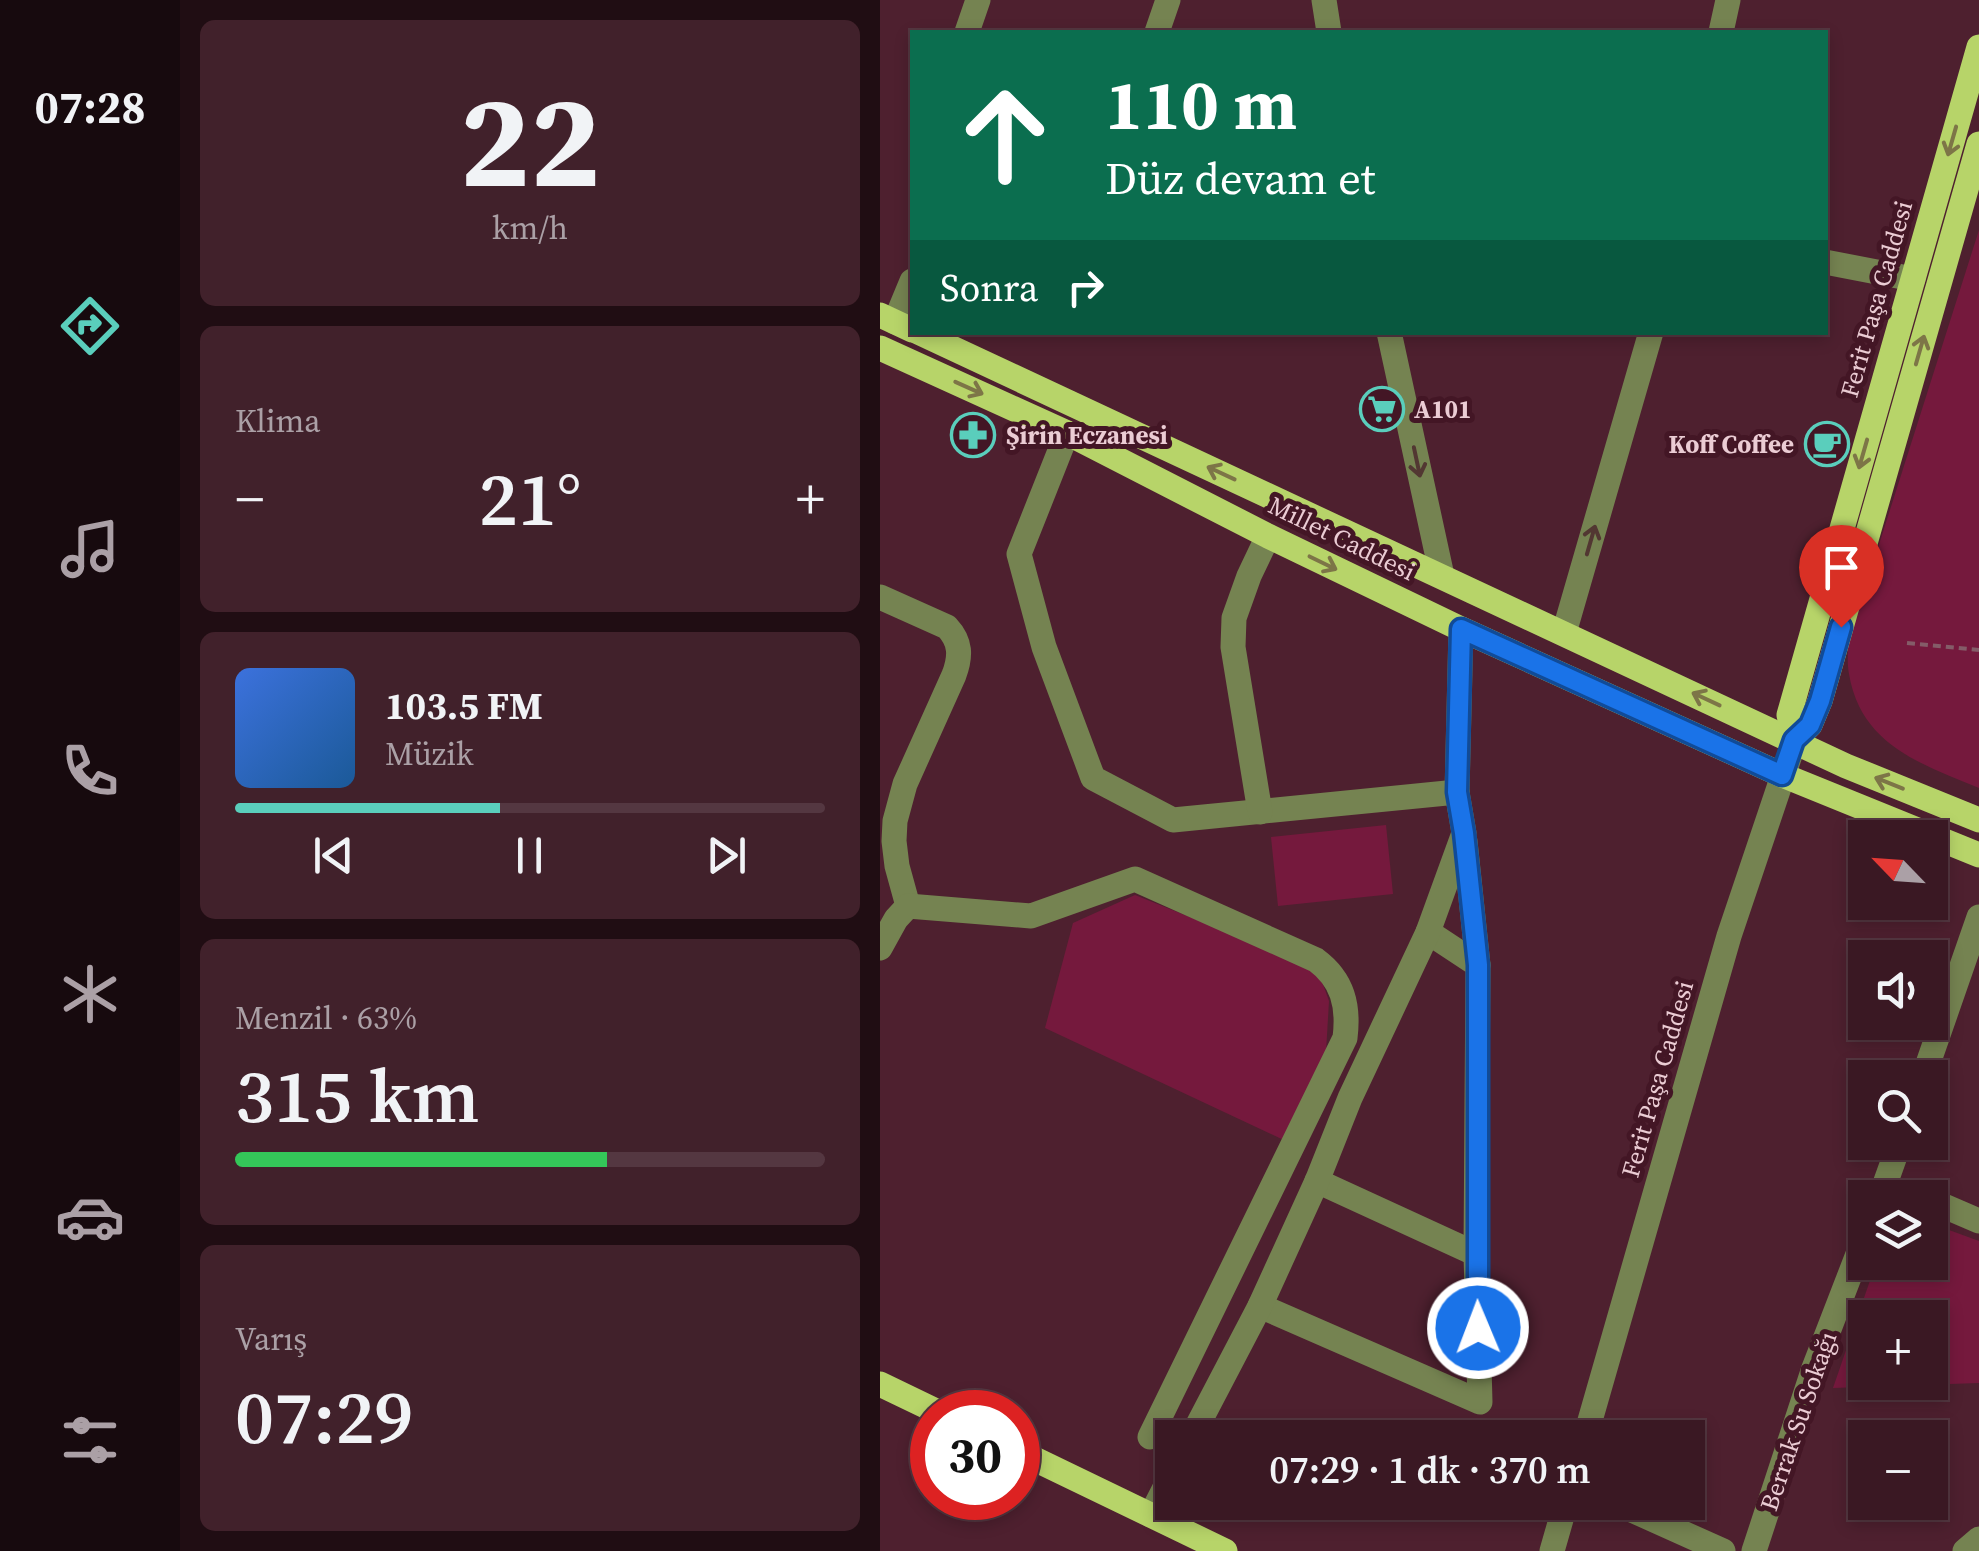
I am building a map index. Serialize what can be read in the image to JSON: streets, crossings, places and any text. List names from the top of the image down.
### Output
{
  "streets": {
    "main road": ["Ferit Paşa Caddesi", "Millet Caddesi"],
    "street": ["Berrak Su Sokağı"]
  },
  "crossings": [
    ["Ferit Paşa Caddesi", "Millet Caddesi"]
  ],
  "places": {
    "supermarket": ["A101"],
    "pharmacy": ["Şirin Eczanesi"],
    "cafe": ["Koff Coffee"]
  },
  "north": "top left",
  "page": {
    "tabs": "07:28",
    "tile": [
      ["22", "km/h"],
      "Klima",
      ["Menzil · 63%", "315 km"],
      ["Varış", "07:29"]
    ],
    "turn": ["110 m", "Düz devam et"],
    "then": "Sonra",
    "heat": ["−", "21°", "+"],
    "song": ["103.5 FM", "Müzik"],
    "map_buttons": ["+", "−"],
    "limit": "30",
    "trip": "07:29 · 1 dk · 370 m"
  }
}
